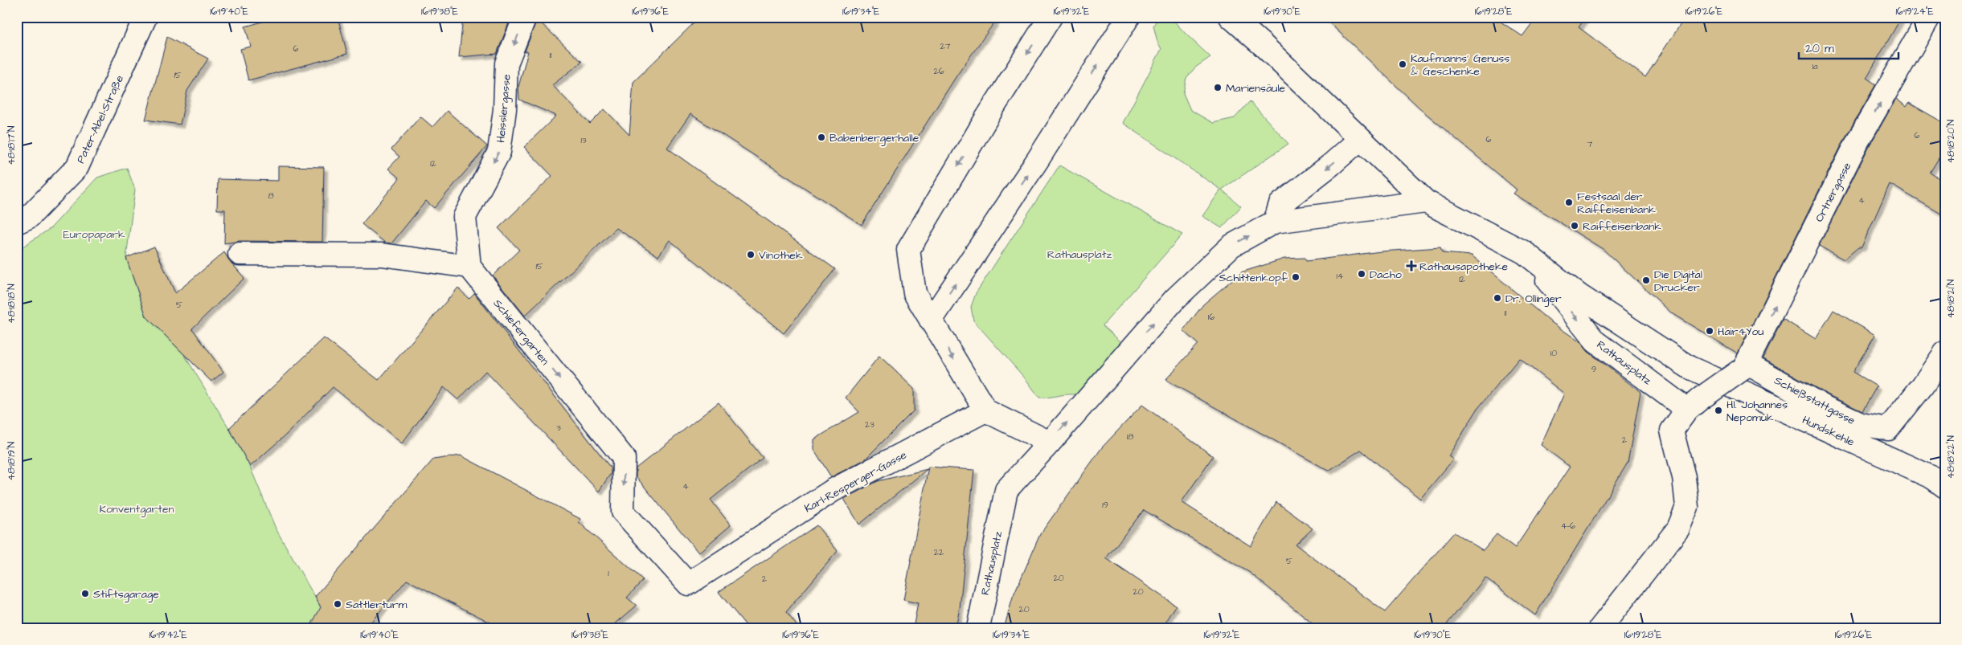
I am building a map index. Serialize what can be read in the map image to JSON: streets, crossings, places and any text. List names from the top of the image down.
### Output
{
  "streets": {
    "street": [
      "Heisslergasse",
      "Pater-Abel-Straße",
      "Ortnergasse",
      "Schiefergarten",
      "Rathausplatz",
      "Schießstattgasse",
      "Hundskehle",
      "Karl-Resperger-Gasse"
    ]
  },
  "crossings": [
    ["Heisslergasse", "Schiefergarten"],
    ["Ortnergasse", "Schießstattgasse"],
    ["Schiefergarten", "Karl-Resperger-Gasse"],
    ["Rathausplatz", "Hundskehle"]
  ],
  "one_way": ["Heisslergasse", "Ortnergasse", "Schiefergarten"],
  "parks": ["Europapark", "Rathausplatz", "Konventgarten"],
  "places": {
    "other": [
      "Kaufmanns' Genuss & Geschenke",
      "Mariensäule",
      "Babenbergerhalle",
      "Festsaal der Raiffeisenbank",
      "Raiffeisenbank",
      "Vinothek",
      "Dacho",
      "Schittenkopf",
      "Die Digital Drucker",
      "Dr. Ollinger",
      "Hair4You",
      "Hl. Johannes Nepomuk",
      "Stiftsgarage",
      "Sattlerturm"
    ],
    "health": ["Rathausapotheke"]
  },
  "house_numbers": [
    "27",
    "6",
    "11",
    "1a",
    "26",
    "15",
    "6",
    "6",
    "13",
    "7",
    "12",
    "8",
    "4",
    "15",
    "14",
    "12",
    "5",
    "11",
    "16",
    "10",
    "9",
    "23",
    "3",
    "18",
    "2",
    "4",
    "19",
    "4-6",
    "22",
    "5",
    "1",
    "20",
    "2",
    "20",
    "20"
  ],
  "scale_bar": "20 m",
  "coordinates": [
    "16°19'40\"E",
    "16°19'38\"E",
    "16°19'36\"E",
    "16°19'34\"E",
    "16°19'32\"E",
    "16°19'30\"E",
    "16°19'28\"E",
    "16°19'26\"E",
    "16°19'24\"E",
    "48°18'20\"N",
    "48°18'17\"N",
    "48°18'21\"N",
    "48°18'18\"N",
    "48°18'22\"N",
    "48°18'19\"N",
    "16°19'42\"E"
  ]
}
